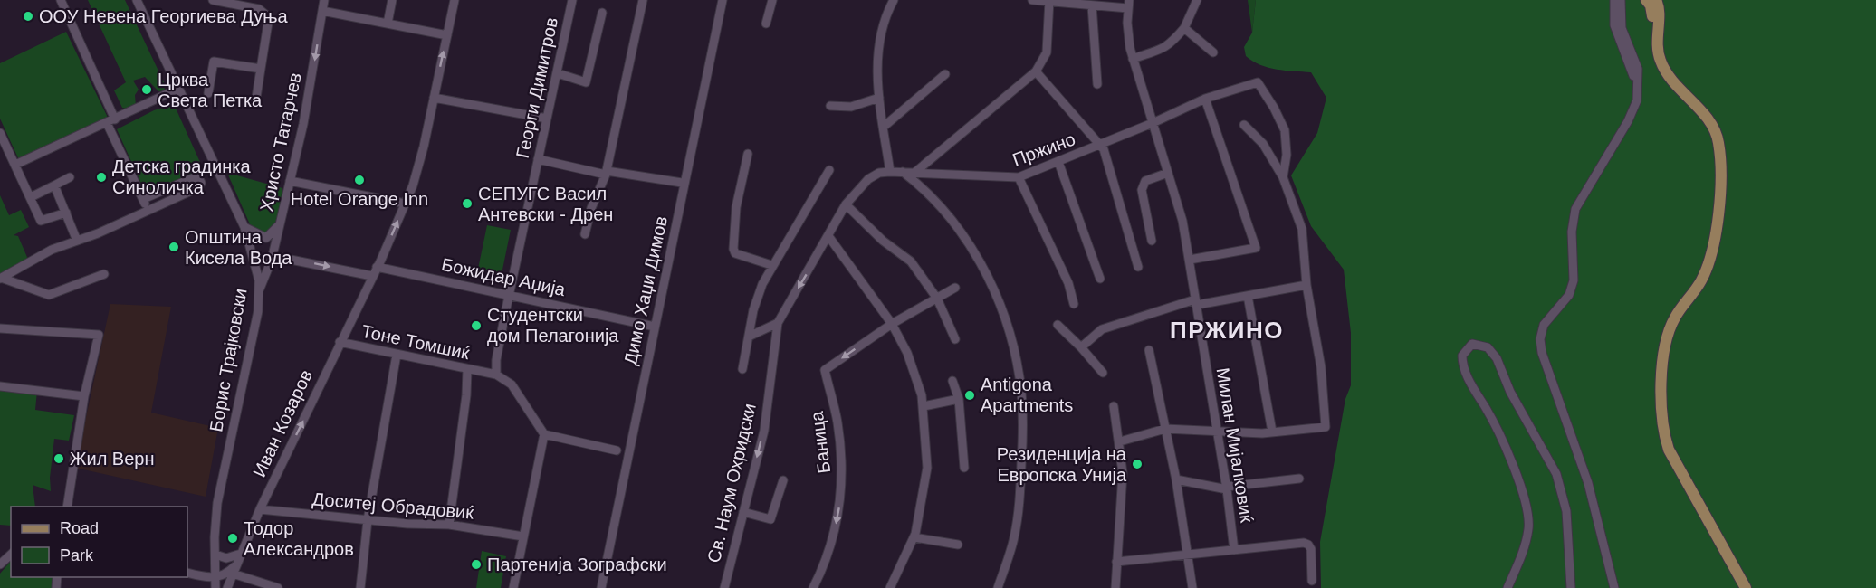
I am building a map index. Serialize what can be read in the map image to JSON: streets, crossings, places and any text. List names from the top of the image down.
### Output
{
  "streets": {
    "street": [
      "Георги Димитров",
      "Христо Татарчев",
      "Пржино",
      "Божидар Аџија",
      "Димо Хаџи Димов",
      "Тоне Томшиќ",
      "Борис Трајковски",
      "Иван Козаров",
      "Баница",
      "Милан Мијалковиќ",
      "Св. Наум Охридски",
      "Доситеј Обрадовиќ"
    ]
  },
  "crossings": [
    ["Георги Димитров", "Божидар Аџија"],
    ["Георги Димитров", "Тоне Томшиќ"],
    ["Христо Татарчев", "Борис Трајковски"],
    ["Пржино", "Милан Мијалковиќ"],
    ["Пржино", "Св. Наум Охридски"],
    ["Божидар Аџија", "Димо Хаџи Димов"],
    ["Божидар Аџија", "Иван Козаров"],
    ["Тоне Томшиќ", "Иван Козаров"],
    ["Иван Козаров", "Доситеј Обрадовиќ"]
  ],
  "one_way": ["Христо Татарчев", "Иван Козаров", "Баница"],
  "districts": ["ПРЖИНО"],
  "places": [
    "ООУ Невена Георгиева Дуња",
    "Црква Света Петка",
    "Детска градинка Синоличка",
    "Hotel Orange Inn",
    "СЕПУГС Васил Антевски - Дрен",
    "Општина Кисела Вода",
    "Студентски дом Пелагонија",
    "Antigona Apartments",
    "Жил Верн",
    "Резиденција на Европска Унија",
    "Тодор Александров",
    "Партенија Зографски"
  ],
  "legend": ["Road", "Park"]
}
